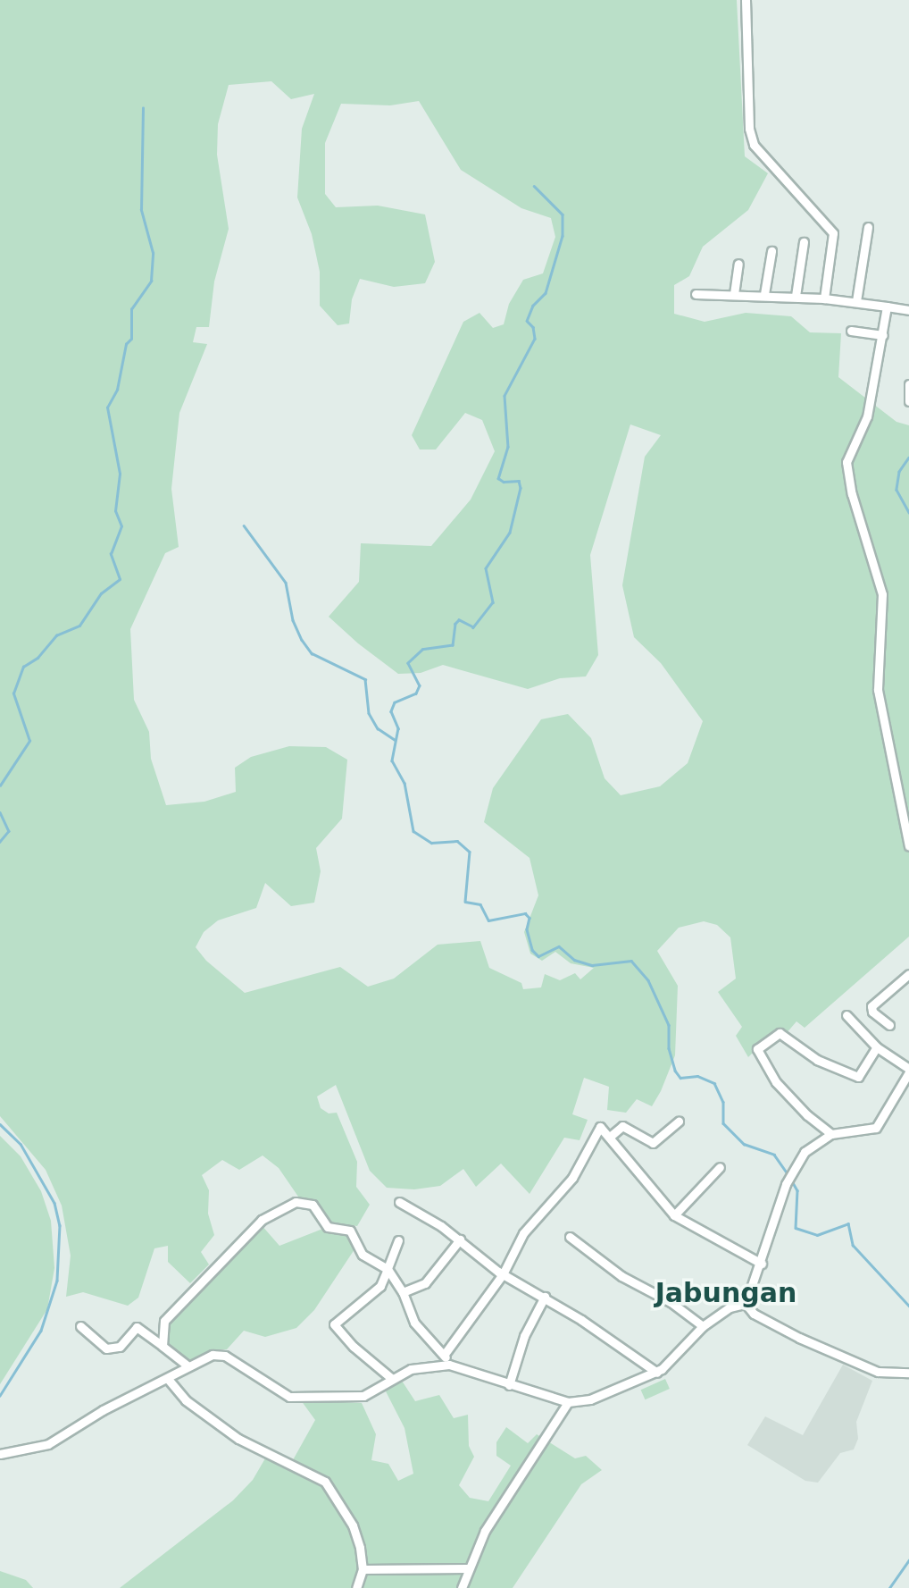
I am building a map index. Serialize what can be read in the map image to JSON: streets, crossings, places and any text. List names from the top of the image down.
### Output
{
  "districts": ["Jabungan"]
}
